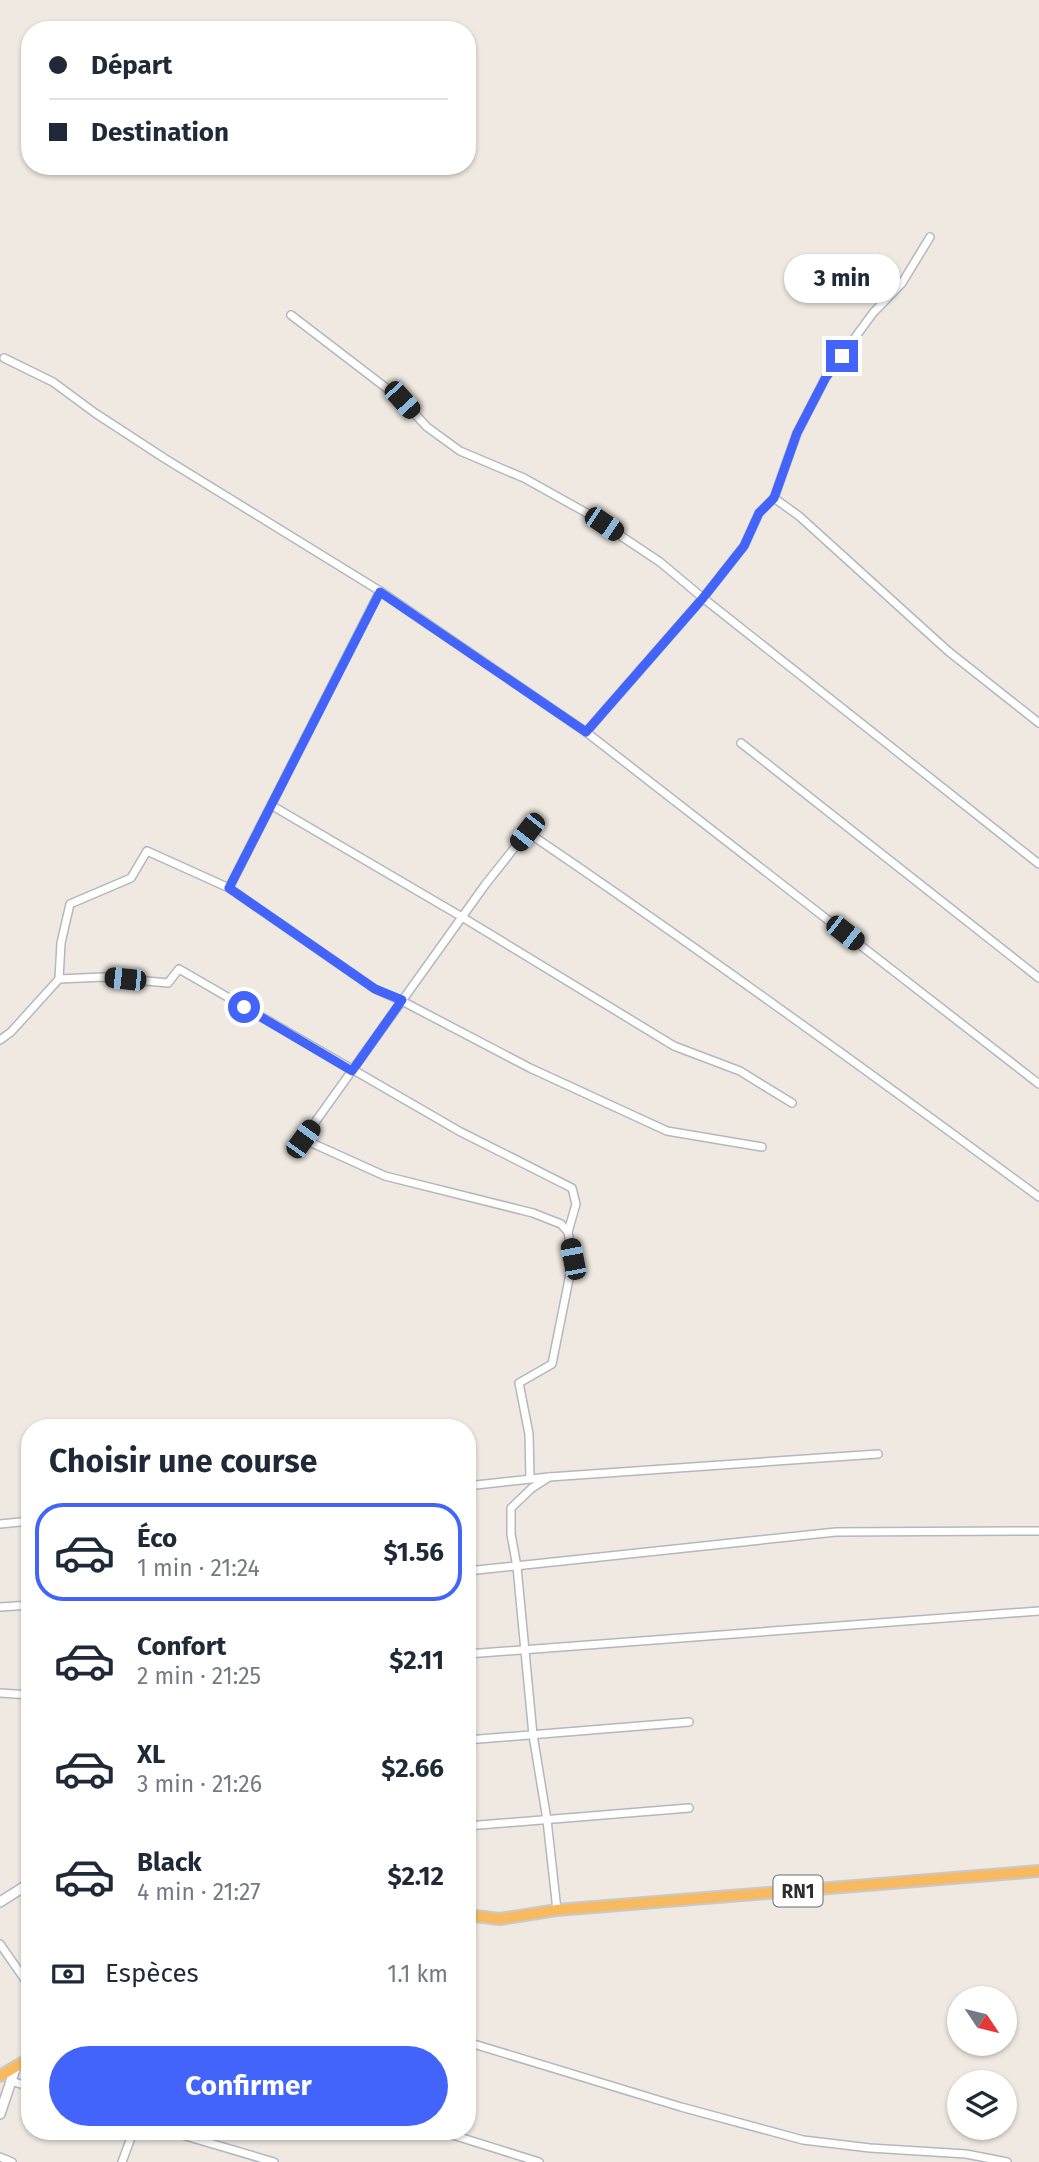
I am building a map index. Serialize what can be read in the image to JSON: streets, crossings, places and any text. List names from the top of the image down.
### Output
{
  "streets": {
    "highway": ["RN1"]
  },
  "north": "bottom right",
  "page": {
    "banner": ["Départ", "Destination"],
    "bubble": "3 min",
    "heading": "Choisir une course",
    "list": [
      {
        "name": "Éco",
        "note": "1 min · 21:24",
        "value": "$1.56"
      },
      {
        "name": "Confort",
        "note": "2 min · 21:25",
        "value": "$2.11"
      },
      {
        "name": "XL",
        "note": "3 min · 21:26",
        "value": "$2.66"
      },
      {
        "name": "Black",
        "note": "4 min · 21:27",
        "value": "$2.12"
      }
    ],
    "pay": ["Espèces", "1.1 km"],
    "buttons": "Confirmer"
  }
}
